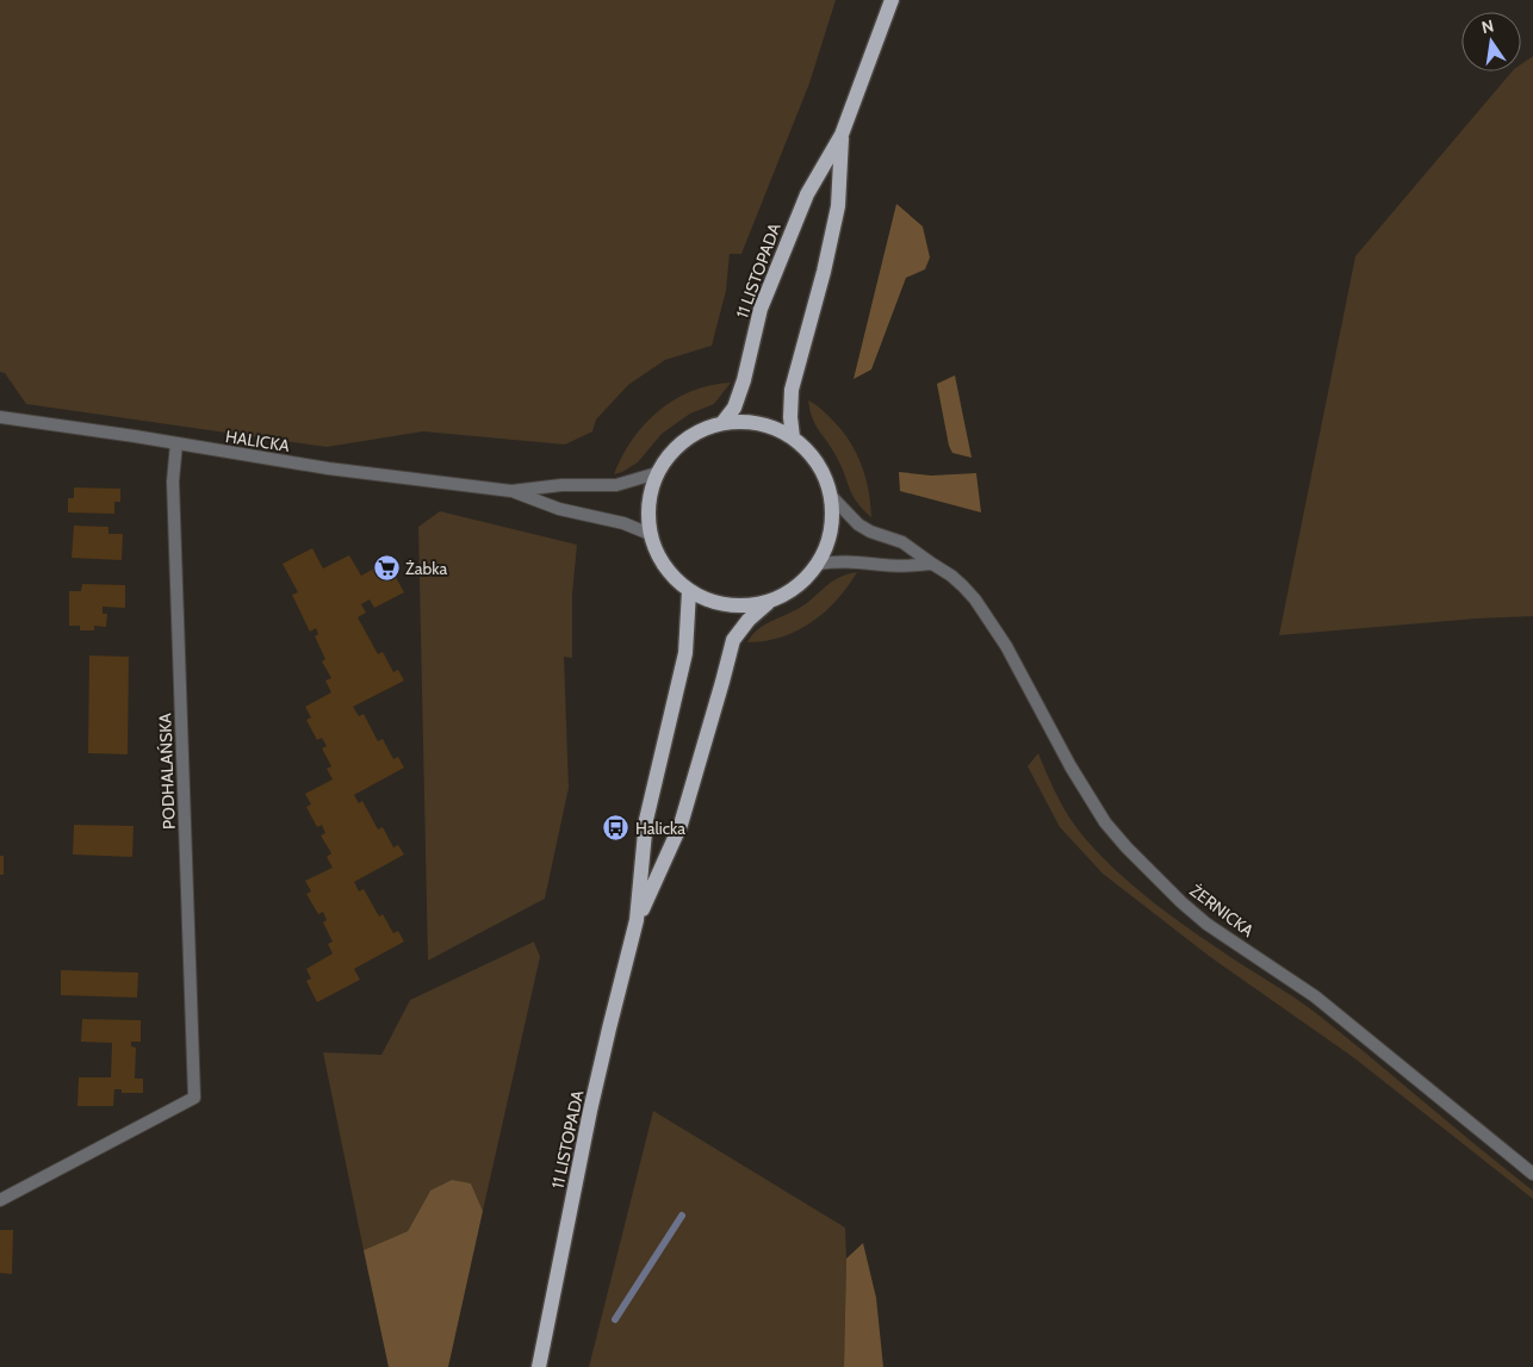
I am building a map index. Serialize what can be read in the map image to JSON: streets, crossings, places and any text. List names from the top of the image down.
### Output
{
  "streets": {
    "main road": ["11 LISTOPADA"],
    "street": ["HALICKA", "PODHALAŃSKA", "ŻERNICKA"]
  },
  "crossings": [
    ["11 LISTOPADA", "HALICKA"],
    ["HALICKA", "PODHALAŃSKA"]
  ],
  "places": {
    "supermarket": ["Żabka"],
    "bus stop": ["Halicka"]
  },
  "north": "top"
}
